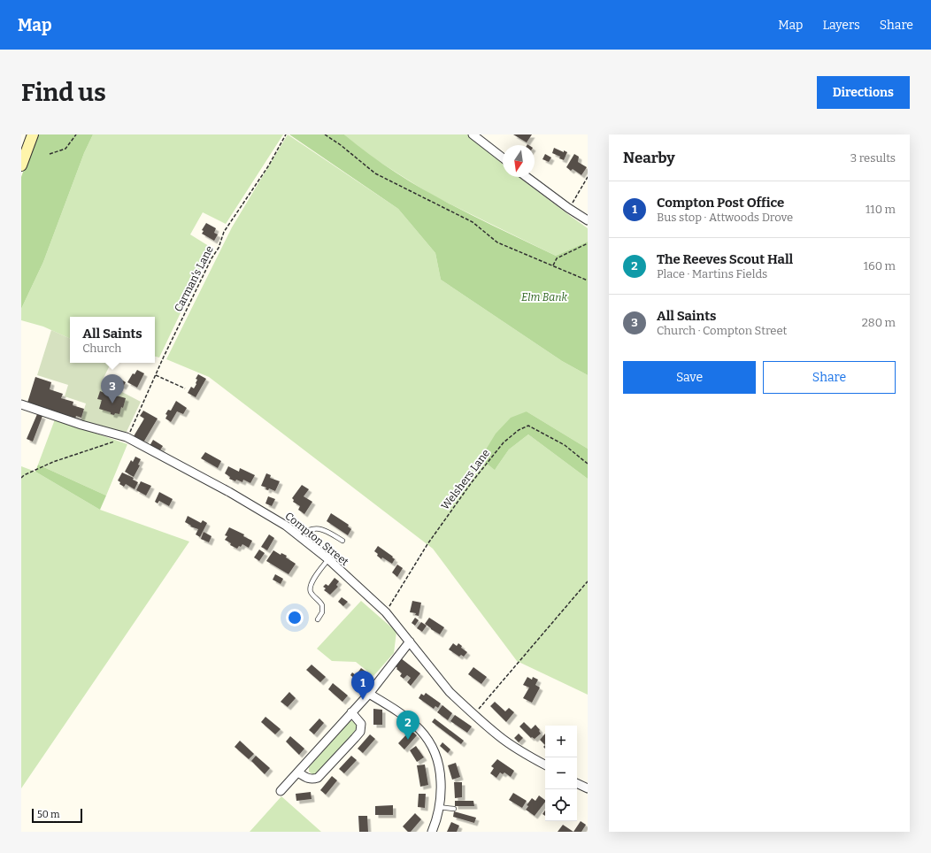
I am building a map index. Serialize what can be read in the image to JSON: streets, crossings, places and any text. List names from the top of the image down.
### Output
{
  "streets": {
    "street": ["Compton Street"],
    "path": ["Carman's Lane", "Welshers Lane"]
  },
  "crossings": [
    ["Carman's Lane", "Compton Street"],
    ["Welshers Lane", "Compton Street"]
  ],
  "parks": ["Elm Bank"],
  "scale_bar": "50 m",
  "north": "bottom",
  "page": {
    "header": "Map",
    "nav": ["Map", "Layers", "Share"],
    "buttons": [
      "Directions",
      ["Save", "Share"]
    ],
    "title": "Find us",
    "heading": ["Nearby", "3 results"],
    "list": [
      {
        "mark": "1",
        "name": "Compton Post Office",
        "note": "Bus stop · Attwoods Drove",
        "value": "110 m"
      },
      {
        "mark": "2",
        "name": "The Reeves Scout Hall",
        "note": "Place · Martins Fields",
        "value": "160 m"
      },
      {
        "mark": "3",
        "name": "All Saints",
        "note": "Church · Compton Street",
        "value": "280 m"
      }
    ],
    "popup": ["All Saints", "Church"],
    "pins": ["3", "1", "2"],
    "map_buttons": ["+", "−"],
    "scale": "50 m"
  }
}
